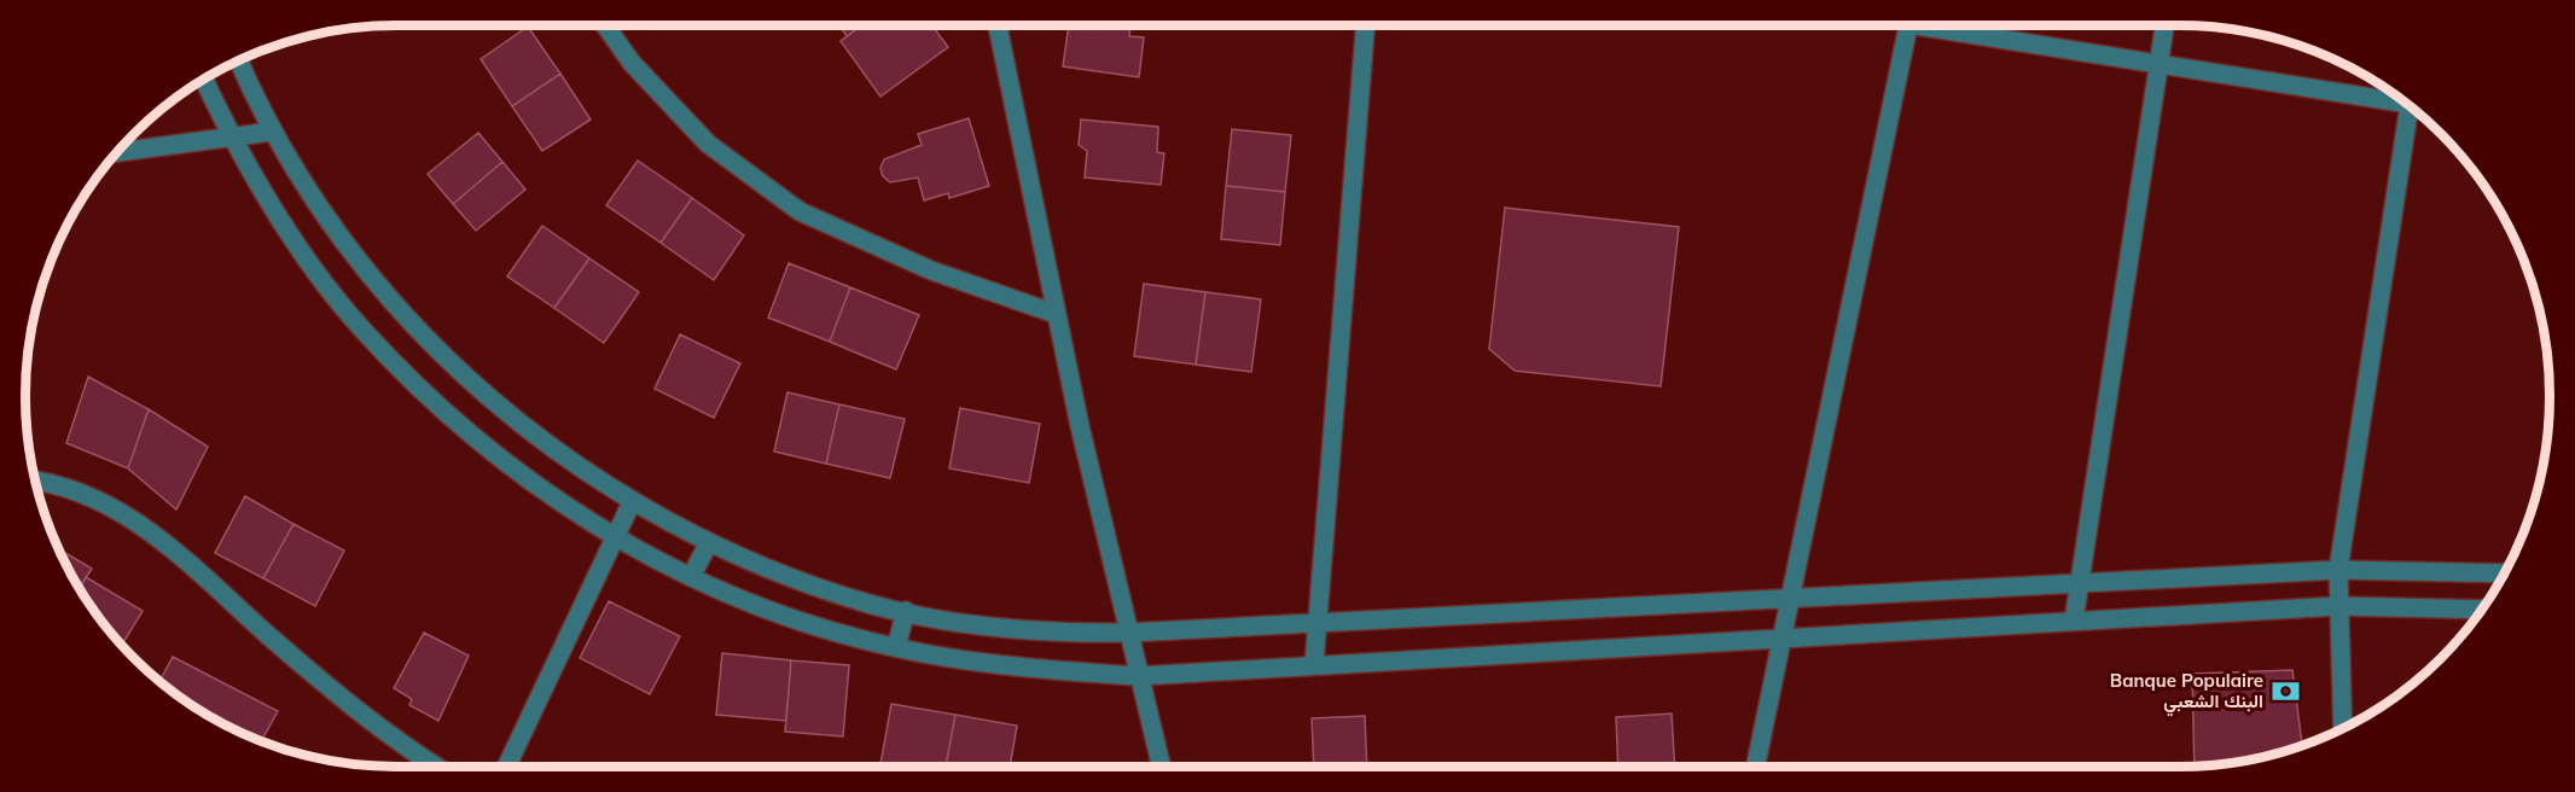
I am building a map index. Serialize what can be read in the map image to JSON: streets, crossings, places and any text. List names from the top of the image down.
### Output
{
  "places": {
    "bank": ["Banque Populaire البنك الشعبي"]
  }
}
